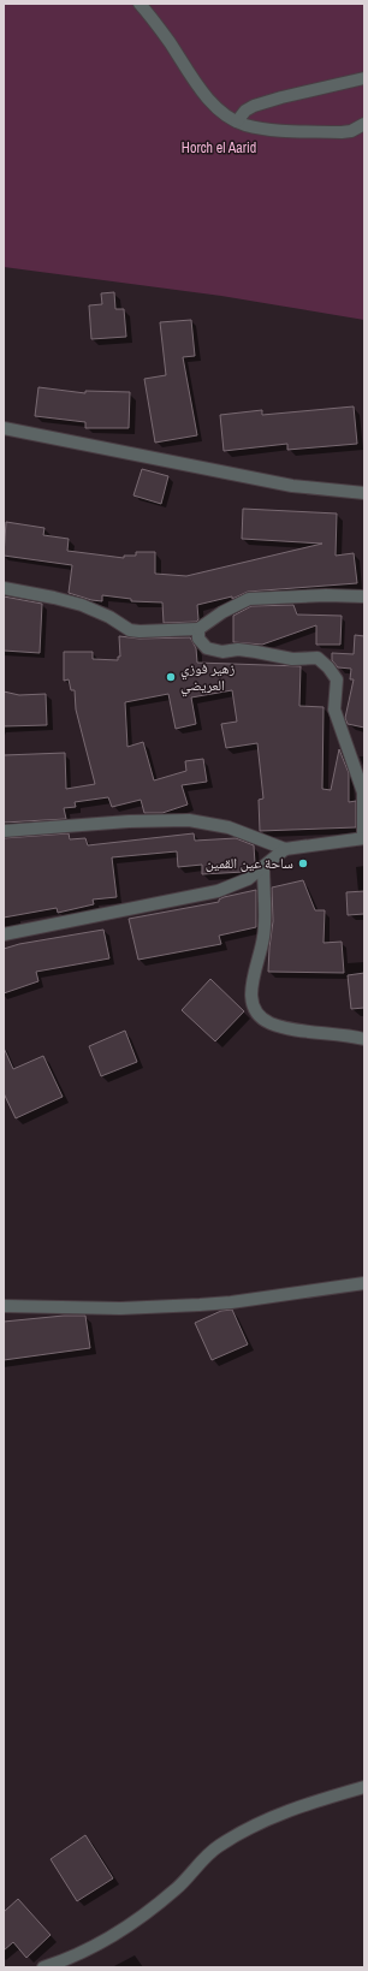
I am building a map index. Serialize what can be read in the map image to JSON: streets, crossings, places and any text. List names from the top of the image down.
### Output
{
  "parks": ["Horch el Aarid"],
  "places": ["زهير فوزي العريضي", "ساحة عين القمين"]
}
